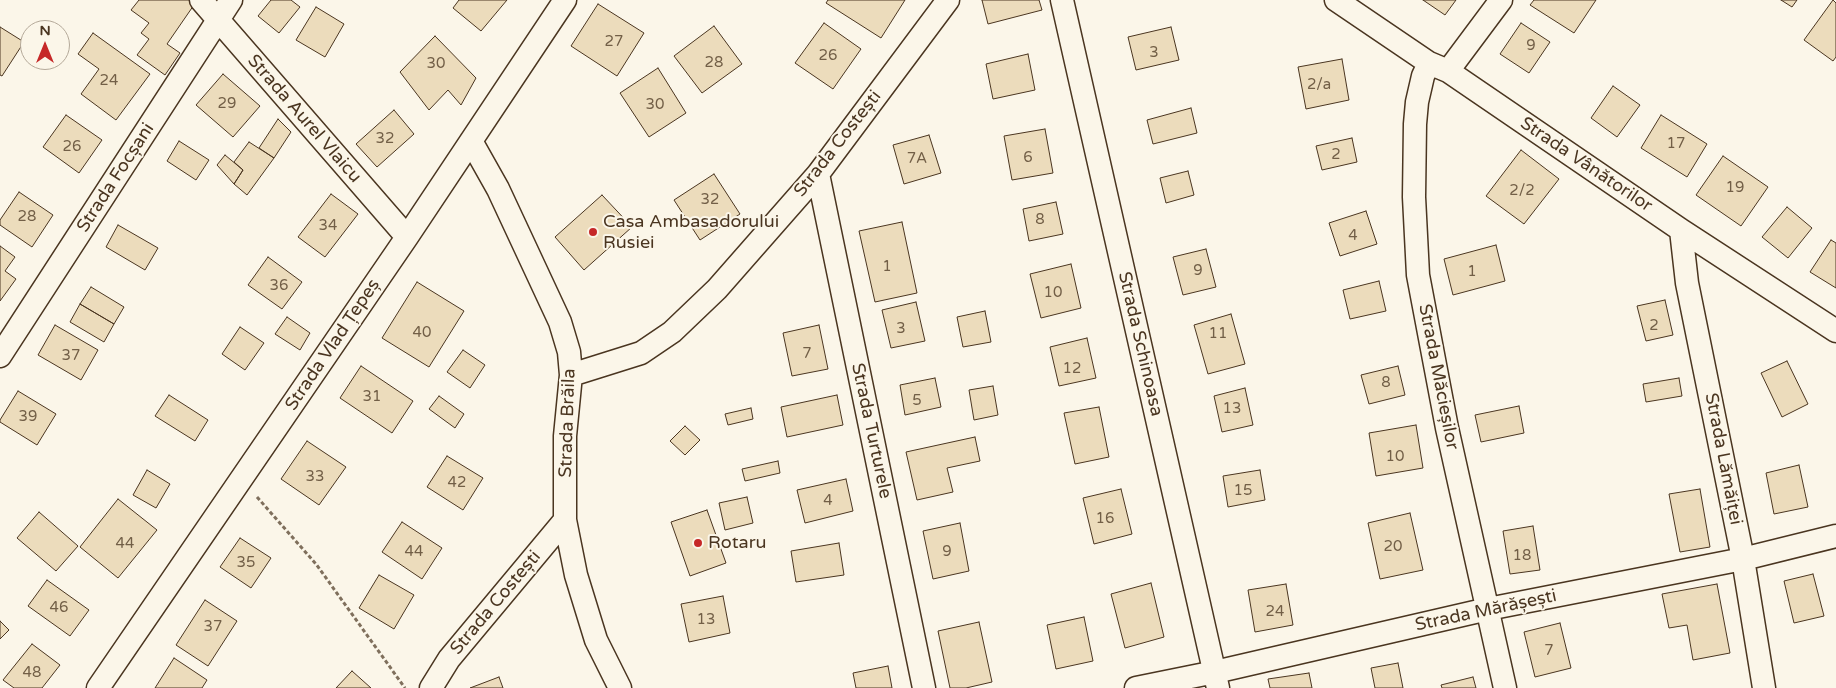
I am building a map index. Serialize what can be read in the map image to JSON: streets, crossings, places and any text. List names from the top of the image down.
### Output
{
  "streets": {
    "street": [
      "Strada Aurel Vlaicu",
      "Strada Costești",
      "Strada Vânătorilor",
      "Strada Focșani",
      "Strada Schinoasa",
      "Strada Vlad Țepeș",
      "Strada Măcieșilor",
      "Strada Brăila",
      "Strada Turturele",
      "Strada Lămăiței",
      "Strada Mărășești"
    ]
  },
  "crossings": [
    ["Strada Aurel Vlaicu", "Strada Focșani"],
    ["Strada Aurel Vlaicu", "Strada Vlad Țepeș"],
    ["Strada Costești", "Strada Brăila"],
    ["Strada Costești", "Strada Turturele"],
    ["Strada Vânătorilor", "Strada Măcieșilor"],
    ["Strada Vânătorilor", "Strada Lămăiței"],
    ["Strada Schinoasa", "Strada Mărășești"],
    ["Strada Vlad Țepeș", "Strada Brăila"],
    ["Strada Măcieșilor", "Strada Mărășești"],
    ["Strada Lămăiței", "Strada Mărășești"]
  ],
  "places": ["Casa Ambasadorului Rusiei", "Rotaru"],
  "house_numbers": [
    "27",
    "9",
    "3",
    "26",
    "28",
    "30",
    "24",
    "2/a",
    "29",
    "30",
    "32",
    "17",
    "26",
    "2",
    "6",
    "7A",
    "19",
    "2/2",
    "32",
    "28",
    "8",
    "34",
    "4",
    "1",
    "9",
    "1",
    "36",
    "10",
    "2",
    "3",
    "40",
    "11",
    "7",
    "37",
    "12",
    "8",
    "31",
    "5",
    "13",
    "39",
    "10",
    "33",
    "42",
    "15",
    "4",
    "16",
    "44",
    "20",
    "44",
    "9",
    "18",
    "35",
    "46",
    "24",
    "13",
    "37",
    "7",
    "48"
  ],
  "north": "top"
}
